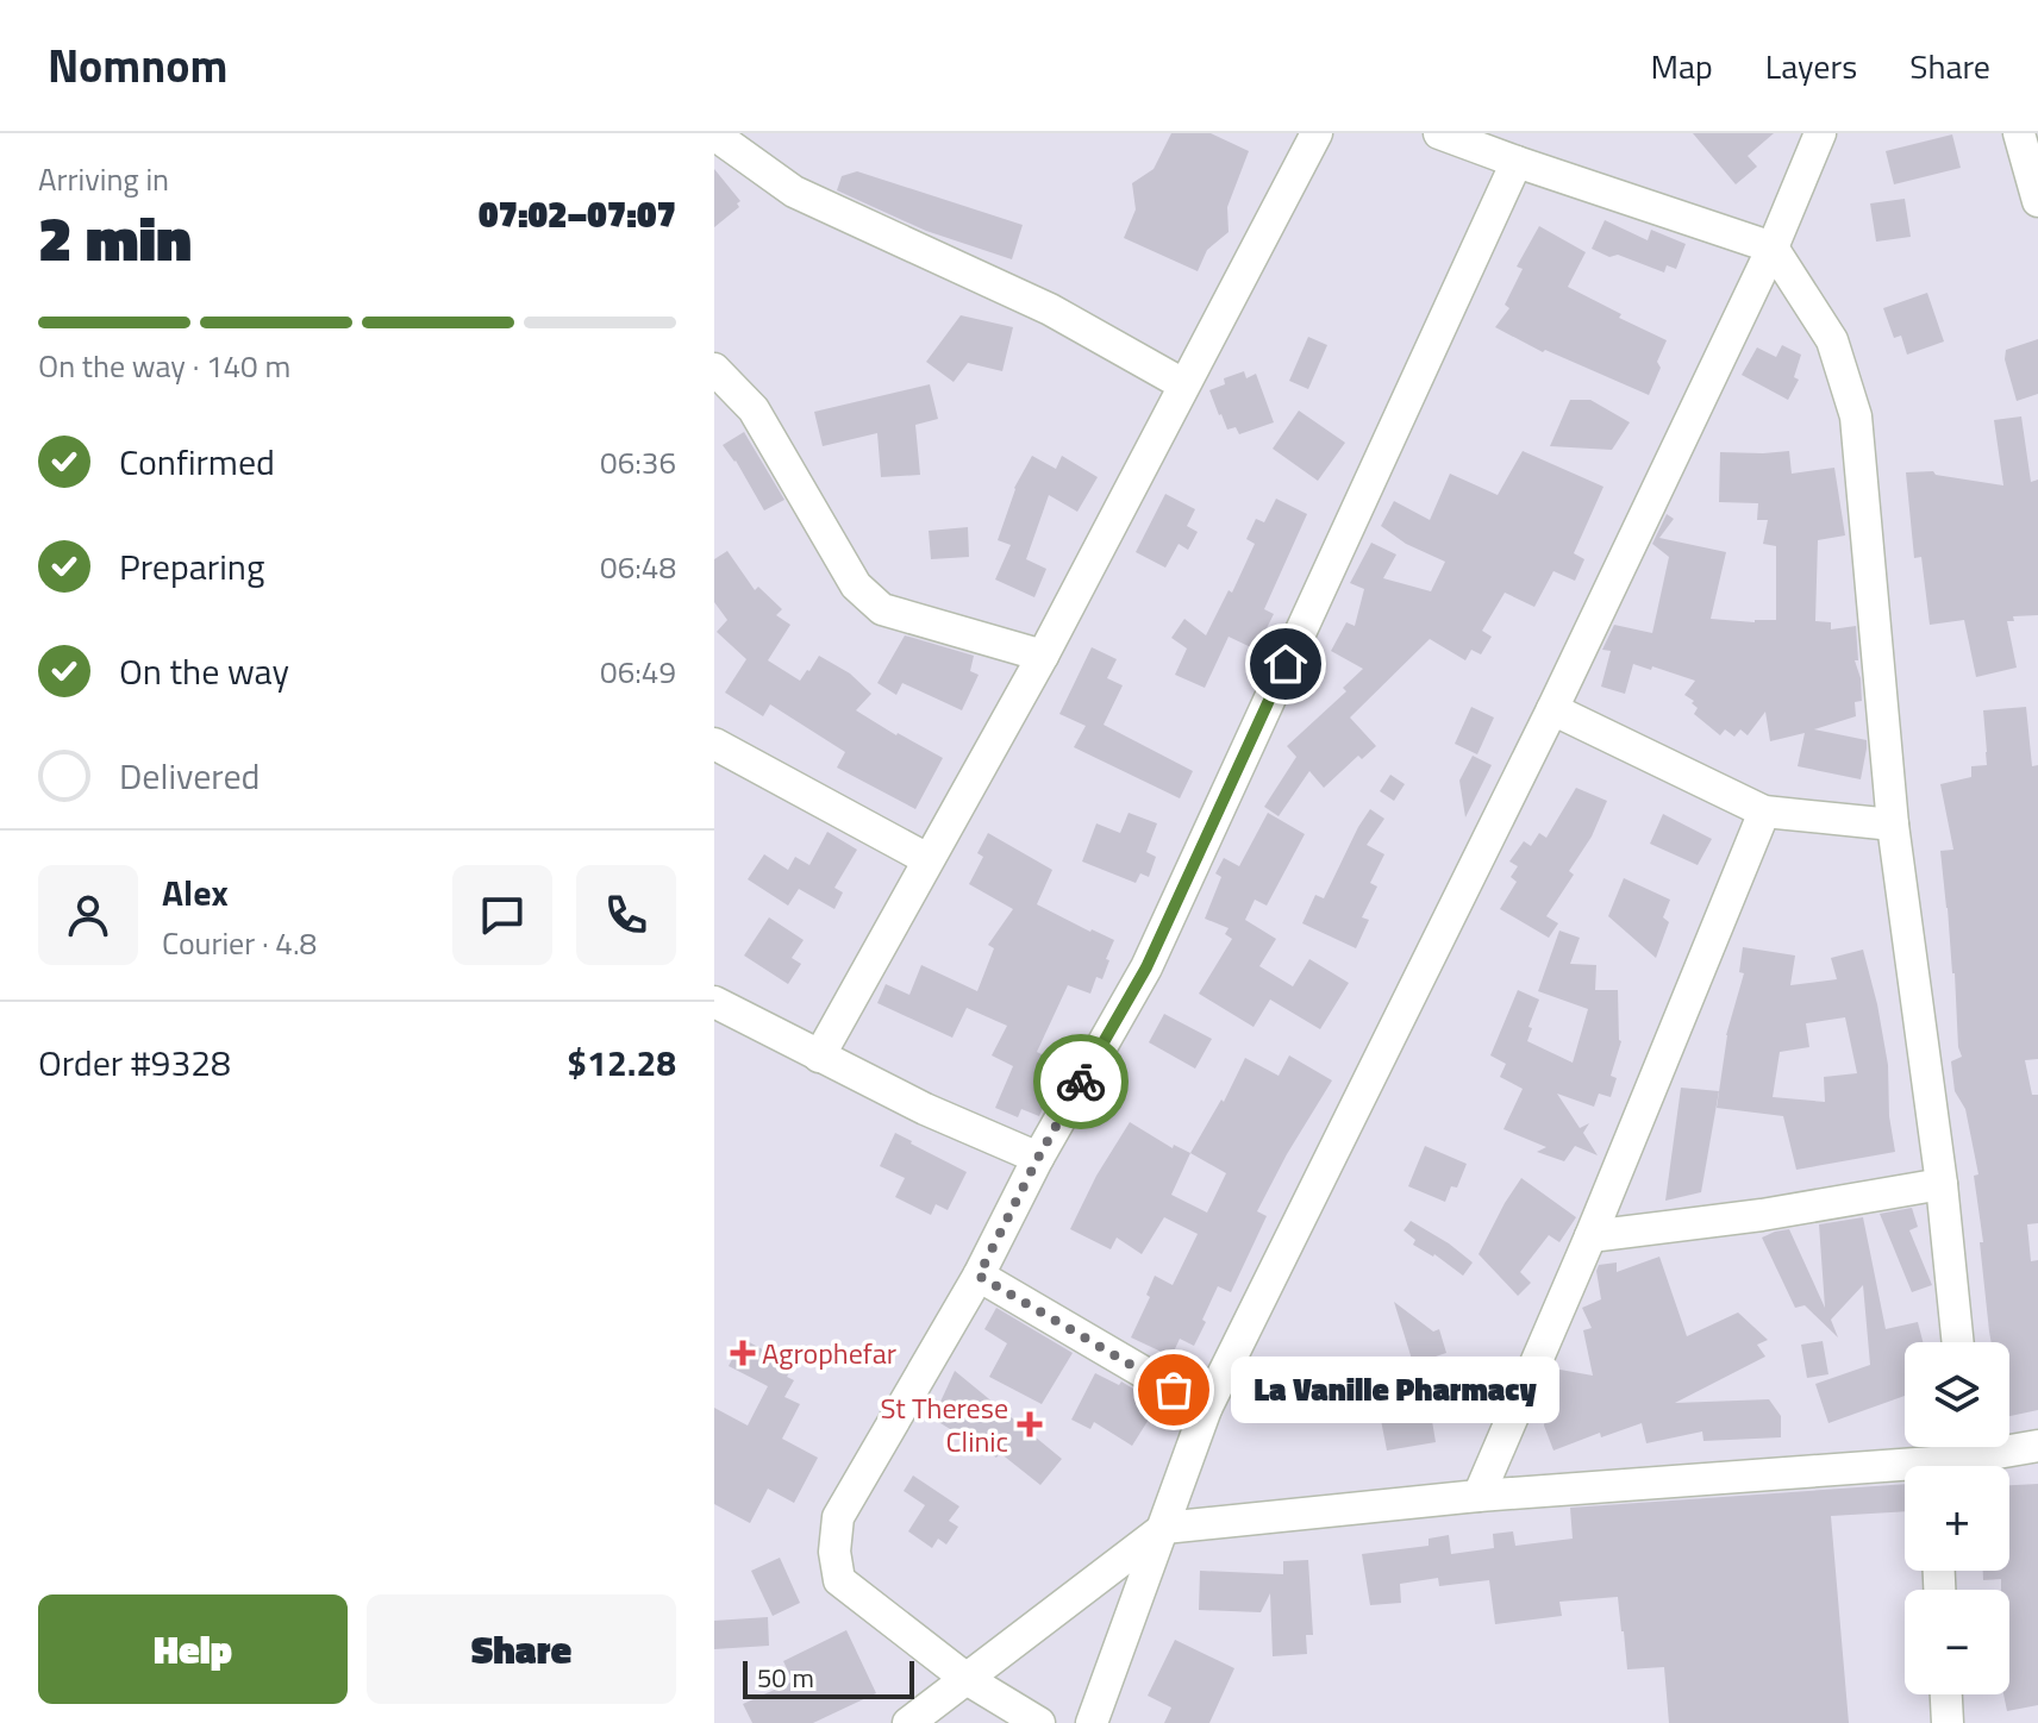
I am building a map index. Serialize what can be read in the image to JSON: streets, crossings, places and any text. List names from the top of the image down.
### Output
{
  "places": {
    "health": ["Agrophefar", "St Therese Clinic"],
    "other": ["La Vanille Pharmacy"]
  },
  "scale_bar": "50 m",
  "page": {
    "header": "Nomnom",
    "nav": ["Map", "Layers", "Share"],
    "heading": ["2 min", "Arriving in", "07:02–07:07"],
    "panel": [
      "Alex",
      "Courier · 4.8",
      "Order #9328",
      "$12.28"
    ],
    "bar": "On the way · 140 m",
    "list": [
      ["Confirmed", "06:36"],
      ["Preparing", "06:48"],
      ["On the way", "06:49"],
      "Delivered"
    ],
    "map_buttons": ["+", "−"],
    "bubble": "La Vanille Pharmacy",
    "buttons": ["Help", "Share"],
    "scale": "50 m"
  }
}
